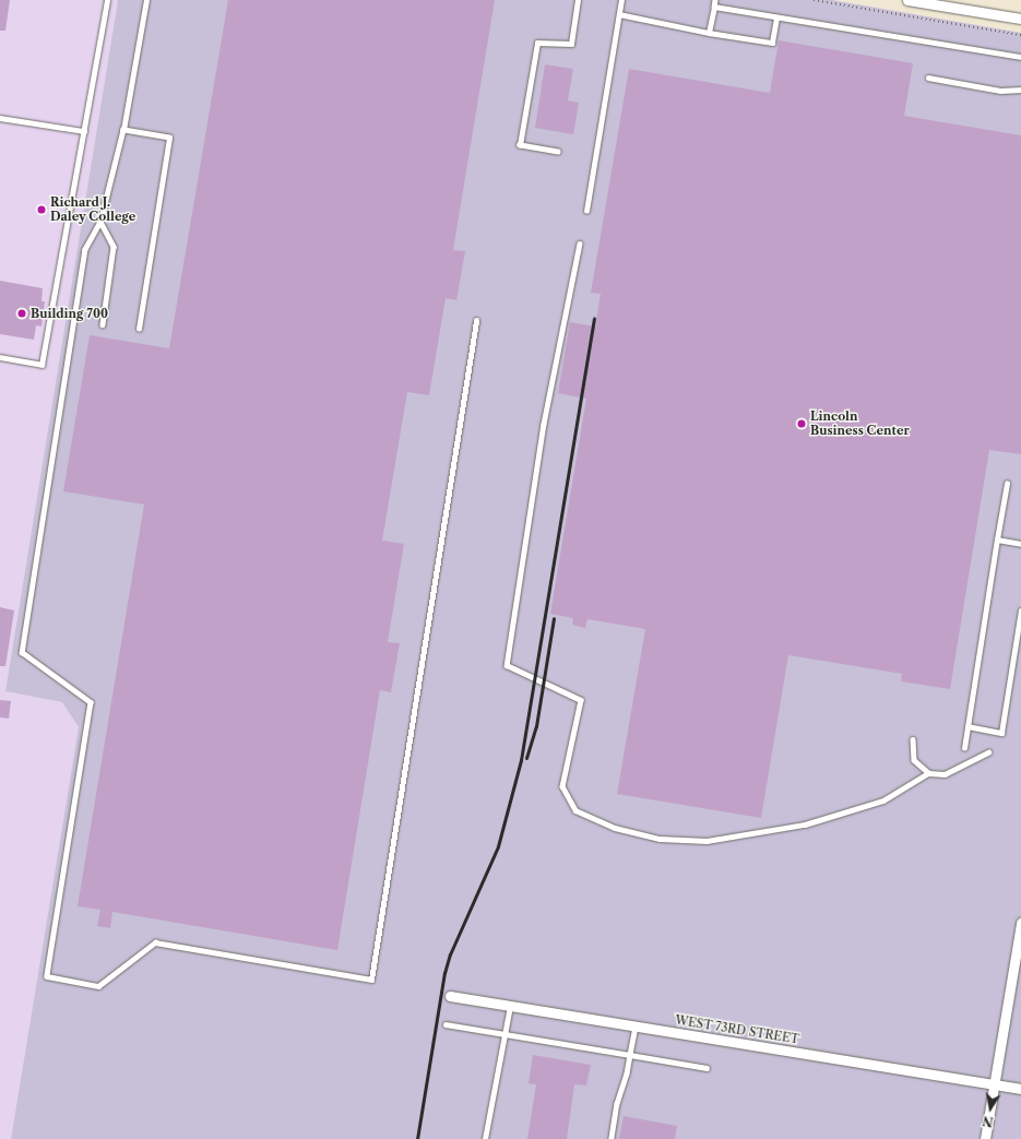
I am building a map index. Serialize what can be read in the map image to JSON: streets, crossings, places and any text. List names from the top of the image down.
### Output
{
  "streets": {
    "street": ["WEST 73RD STREET"]
  },
  "places": ["Richard J. Daley College", "Building 700", "Lincoln Business Center"],
  "north": "bottom"
}
